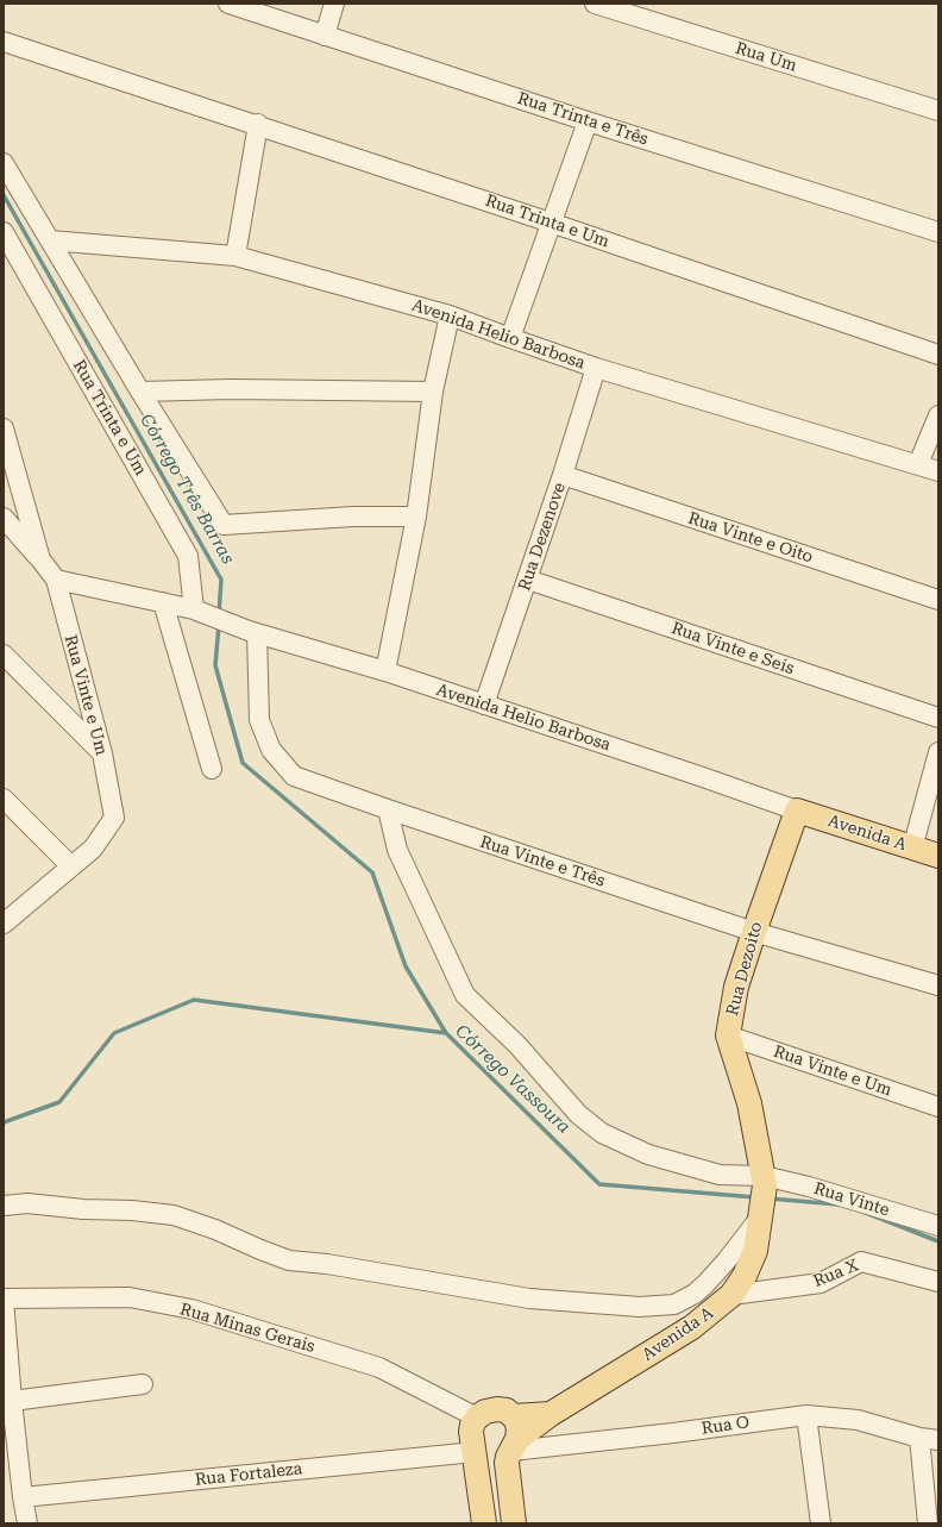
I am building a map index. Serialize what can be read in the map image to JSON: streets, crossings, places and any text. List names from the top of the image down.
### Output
{
  "streets": {
    "main road": ["Avenida A", "Rua Dezoito"],
    "street": [
      "Rua Um",
      "Rua Trinta e Três",
      "Rua Trinta e Um",
      "Avenida Helio Barbosa",
      "Rua Dezenove",
      "Rua Vinte e Oito",
      "Rua Vinte e Seis",
      "Rua Vinte e Um",
      "Rua Vinte e Três",
      "Rua Vinte",
      "Rua X",
      "Rua Minas Gerais",
      "Rua O",
      "Rua Fortaleza"
    ]
  },
  "crossings": [
    ["Rua Trinta e Um", "Avenida Helio Barbosa"],
    ["Avenida Helio Barbosa", "Rua Dezenove"],
    ["Avenida Helio Barbosa", "Rua Vinte e Um"],
    ["Avenida Helio Barbosa", "Avenida A"],
    ["Avenida Helio Barbosa", "Rua Vinte e Três"],
    ["Avenida Helio Barbosa", "Rua Dezoito"],
    ["Rua Dezenove", "Rua Vinte e Oito"],
    ["Rua Dezenove", "Rua Vinte e Seis"],
    ["Rua Vinte e Um", "Rua Dezoito"],
    ["Avenida A", "Rua Dezoito"],
    ["Avenida A", "Rua X"],
    ["Avenida A", "Rua Minas Gerais"],
    ["Avenida A", "Rua O"],
    ["Rua Vinte e Três", "Rua Dezoito"],
    ["Rua Vinte e Três", "Rua Vinte"],
    ["Rua Dezoito", "Rua Vinte"]
  ],
  "water": ["Córrego Três Barras", "Córrego Vassoura"]
}
